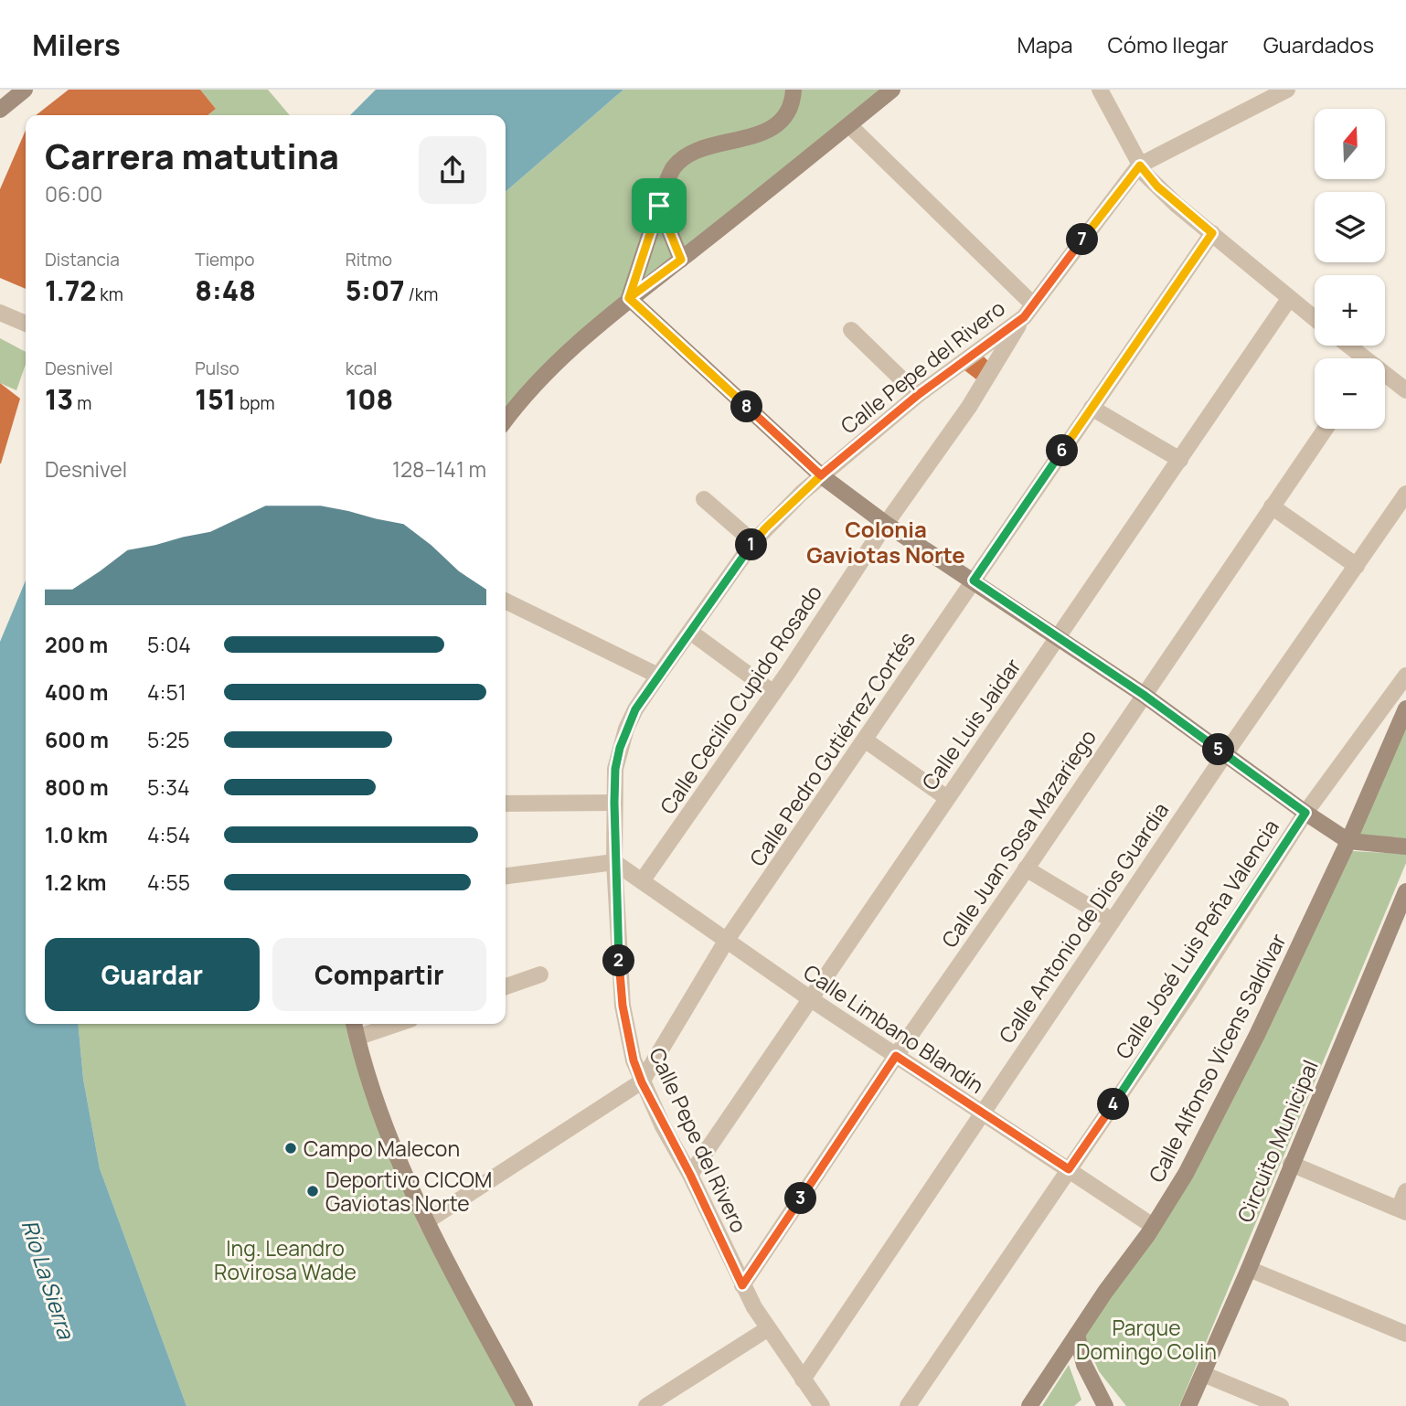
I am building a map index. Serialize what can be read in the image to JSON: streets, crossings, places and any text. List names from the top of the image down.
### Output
{
  "streets": {
    "main road": ["Calle Alfonso Vicens Saldivar", "Circuito Municipal"],
    "street": [
      "Calle Pepe del Rivero",
      "Calle Cecilio Cupido Rosado",
      "Calle Luis Jaidar",
      "Calle Pedro Gutiérrez Cortés",
      "Calle Juan Sosa Mazariego",
      "Calle Antonio de Dios Guardia",
      "Calle José Luis Peña Valencia",
      "Calle Limbano Blandín"
    ]
  },
  "crossings": [
    ["Calle Pepe del Rivero", "Calle Cecilio Cupido Rosado"],
    ["Calle Pepe del Rivero", "Calle Luis Jaidar"],
    ["Calle Pepe del Rivero", "Calle Pedro Gutiérrez Cortés"],
    ["Calle Pepe del Rivero", "Calle Juan Sosa Mazariego"],
    ["Calle Pepe del Rivero", "Calle Antonio de Dios Guardia"],
    ["Calle Pepe del Rivero", "Calle Limbano Blandín"],
    ["Calle Cecilio Cupido Rosado", "Calle Limbano Blandín"],
    ["Calle Luis Jaidar", "Calle Limbano Blandín"],
    ["Calle Pedro Gutiérrez Cortés", "Calle Limbano Blandín"],
    ["Calle Juan Sosa Mazariego", "Calle Limbano Blandín"],
    ["Calle Antonio de Dios Guardia", "Calle Limbano Blandín"],
    ["Calle José Luis Peña Valencia", "Calle Limbano Blandín"],
    ["Calle Limbano Blandín", "Calle Alfonso Vicens Saldivar"]
  ],
  "districts": ["Colonia Gaviotas Norte"],
  "water": ["Río La Sierra"],
  "parks": ["Ing. Leandro Rovirosa Wade", "Parque Domingo Colin"],
  "places": ["Campo Malecon", "Deportivo CICOM Gaviotas Norte"],
  "north": "top",
  "page": {
    "header": "Milers",
    "nav": ["Mapa", "Cómo llegar", "Guardados"],
    "map_buttons": ["+", "−"],
    "heading": ["Carrera matutina", "06:00"],
    "pins": [
      "7",
      "8",
      "6",
      "1",
      "5",
      "2",
      "4",
      "3"
    ],
    "stats": [
      ["Distancia", "1.72 km"],
      ["Tiempo", "8:48"],
      ["Ritmo", "5:07 /km"],
      ["Desnivel", "13 m"],
      ["Pulso", "151 bpm"],
      ["kcal", "108"]
    ],
    "chart": ["Desnivel", "128–141 m"],
    "list": [
      {
        "name": "200 m",
        "note": "5:04"
      },
      {
        "name": "400 m",
        "note": "4:51"
      },
      {
        "name": "600 m",
        "note": "5:25"
      },
      {
        "name": "800 m",
        "note": "5:34"
      },
      {
        "name": "1.0 km",
        "note": "4:54"
      },
      {
        "name": "1.2 km",
        "note": "4:55"
      }
    ],
    "buttons": ["Guardar", "Compartir"]
  }
}
